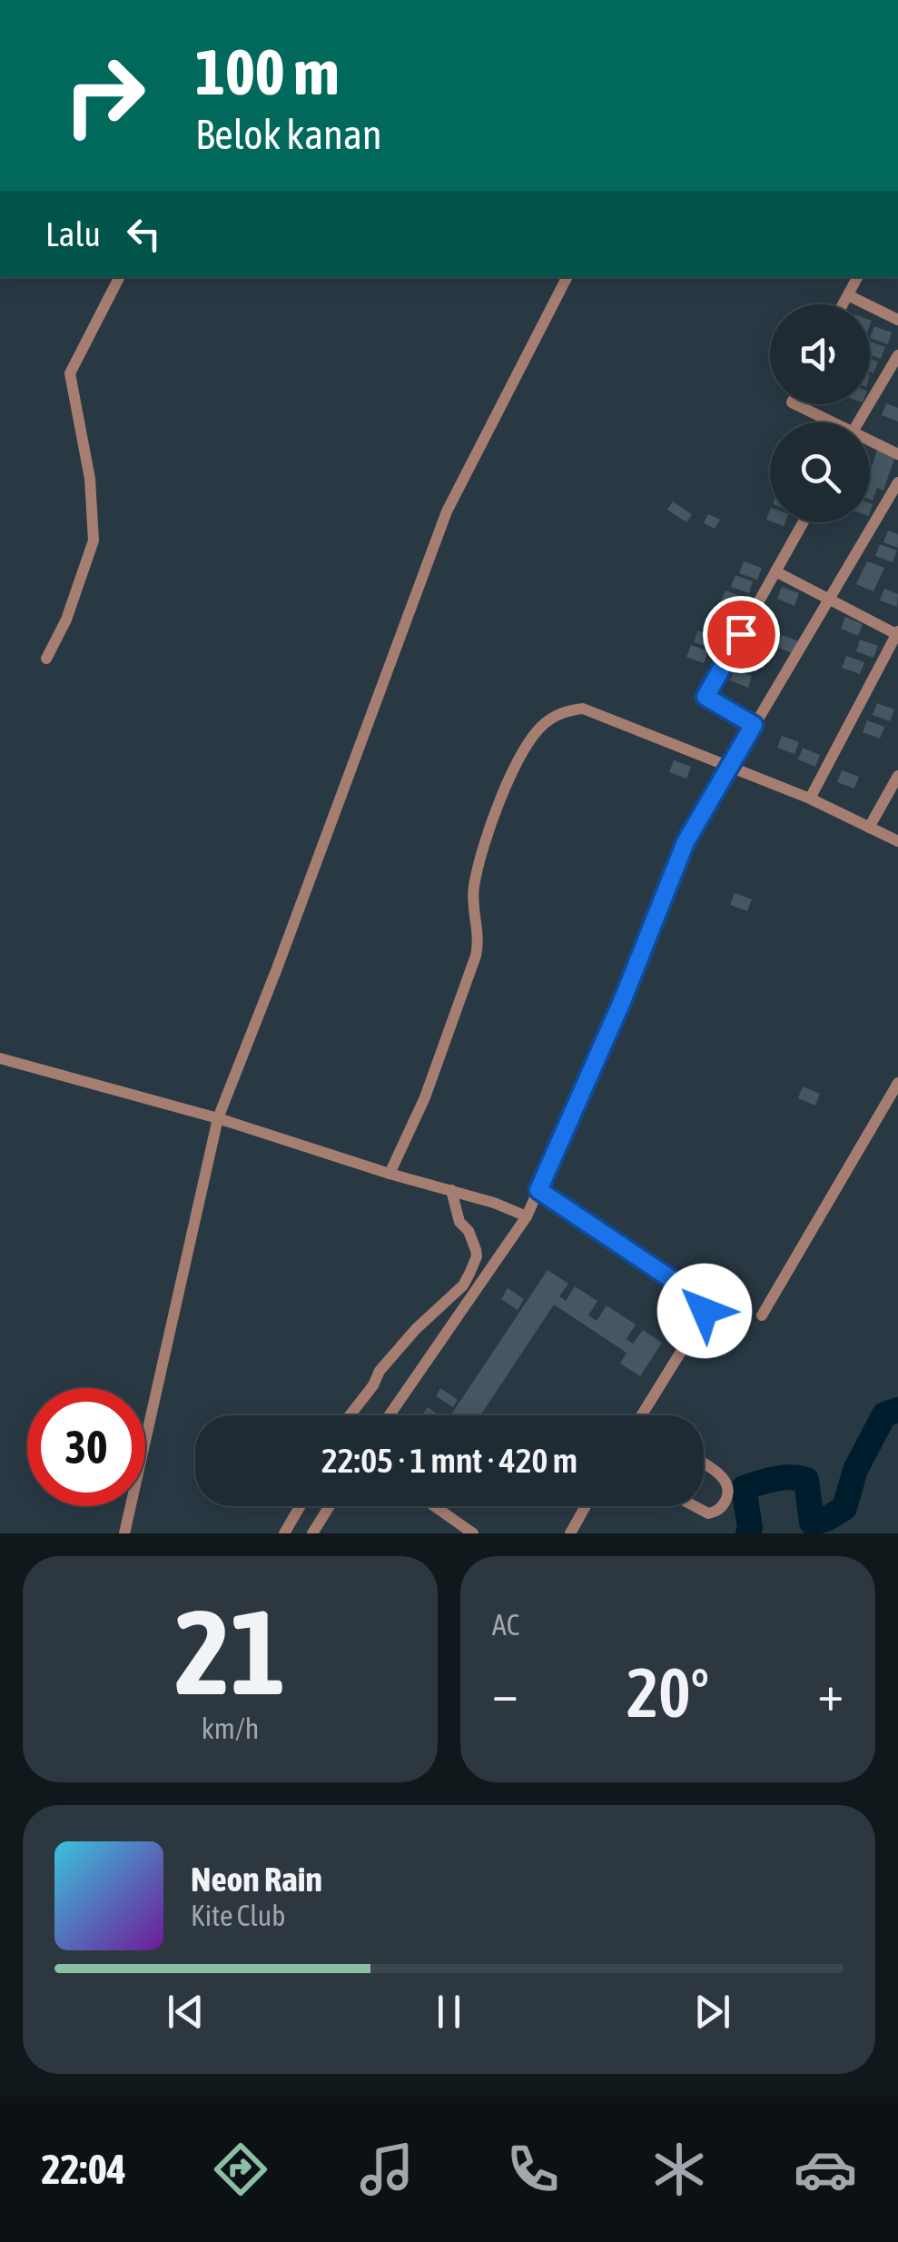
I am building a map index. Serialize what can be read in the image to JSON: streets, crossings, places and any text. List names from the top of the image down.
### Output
{
  "page": {
    "turn": ["100 m", "Belok kanan"],
    "then": "Lalu",
    "limit": "30",
    "trip": "22:05 · 1 mnt · 420 m",
    "tile": [
      ["21", "km/h"],
      "AC"
    ],
    "heat": ["−", "20°", "+"],
    "song": ["Neon Rain", "Kite Club"],
    "tabs": "22:04"
  }
}
